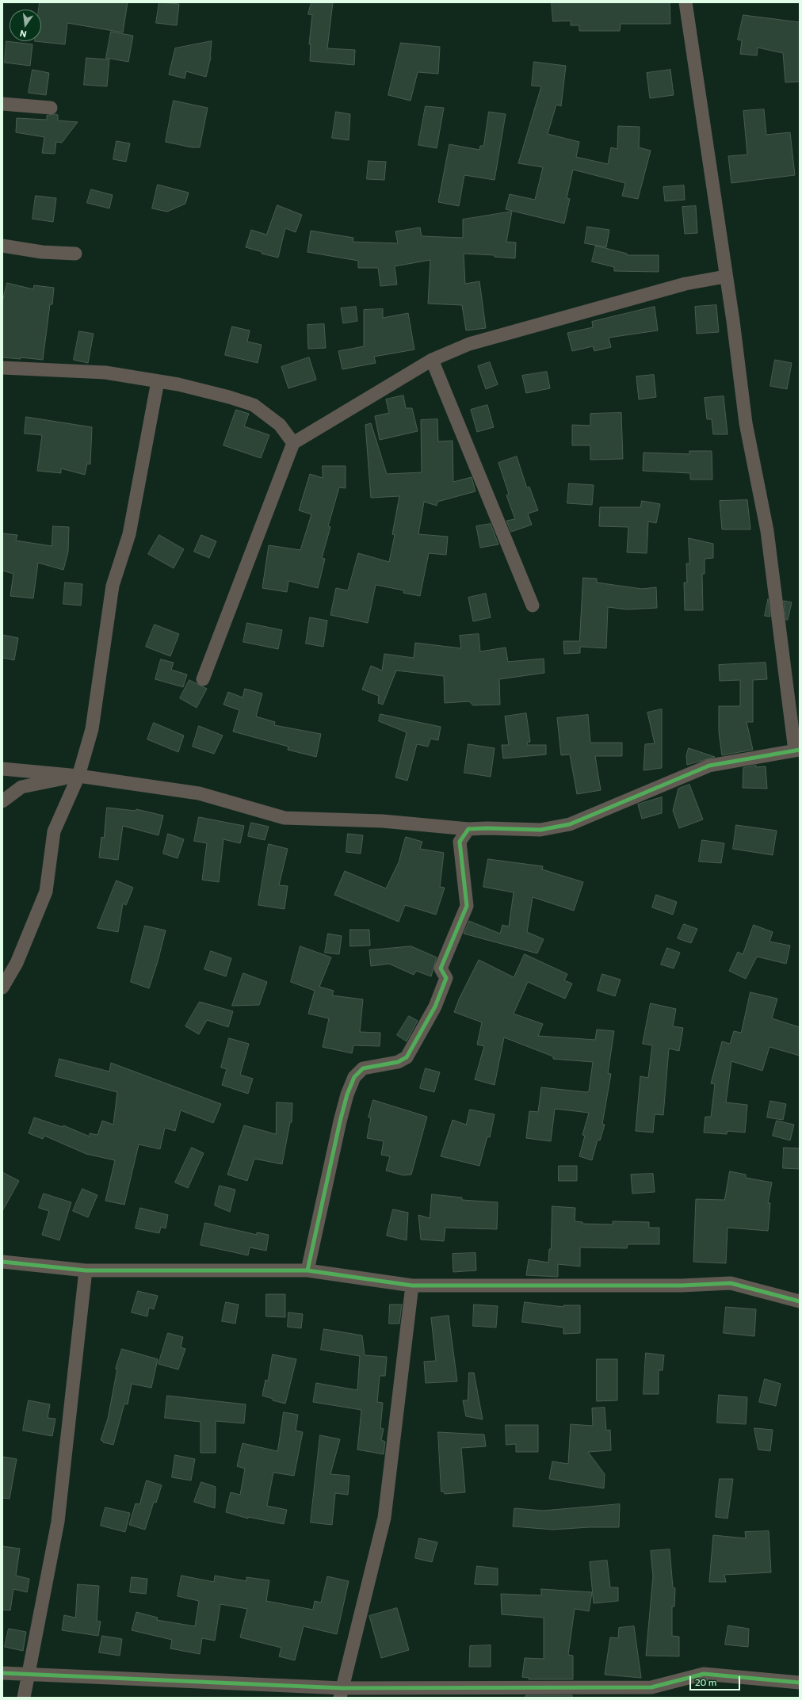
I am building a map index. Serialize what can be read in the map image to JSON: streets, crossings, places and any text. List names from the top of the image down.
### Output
{
  "scale_bar": "20 m",
  "north": "bottom"
}
